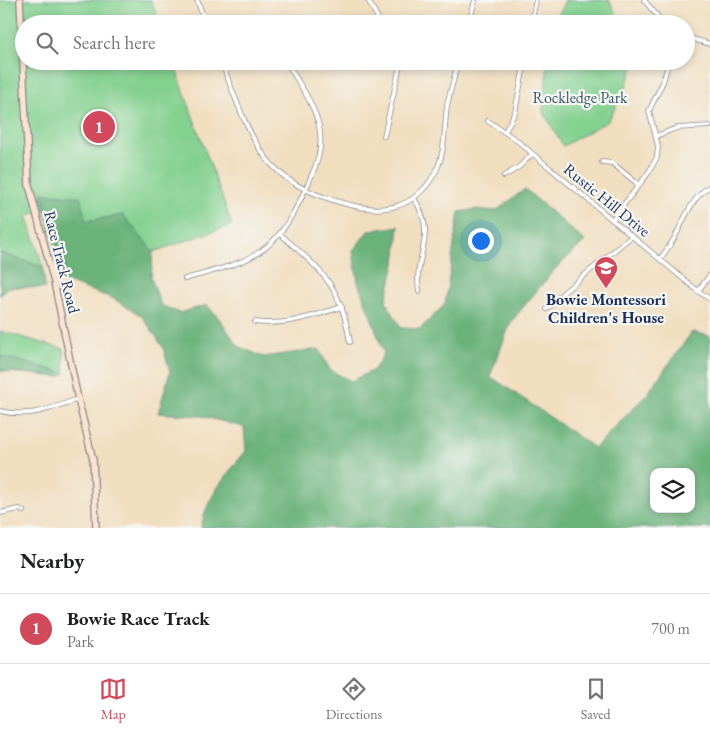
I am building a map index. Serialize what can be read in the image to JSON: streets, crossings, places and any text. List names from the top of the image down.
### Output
{
  "streets": {
    "street": ["Rustic Hill Drive", "Race Track Road"]
  },
  "parks": ["Rockledge Park"],
  "places": {
    "school or university": ["Bowie Montessori Children's House"]
  },
  "page": {
    "search": "Search here",
    "pins": "1",
    "heading": "Nearby",
    "list": [
      {
        "mark": "1",
        "name": "Bowie Race Track",
        "note": "Park",
        "value": "700 m"
      }
    ],
    "nav": ["Map", "Directions", "Saved"]
  }
}
